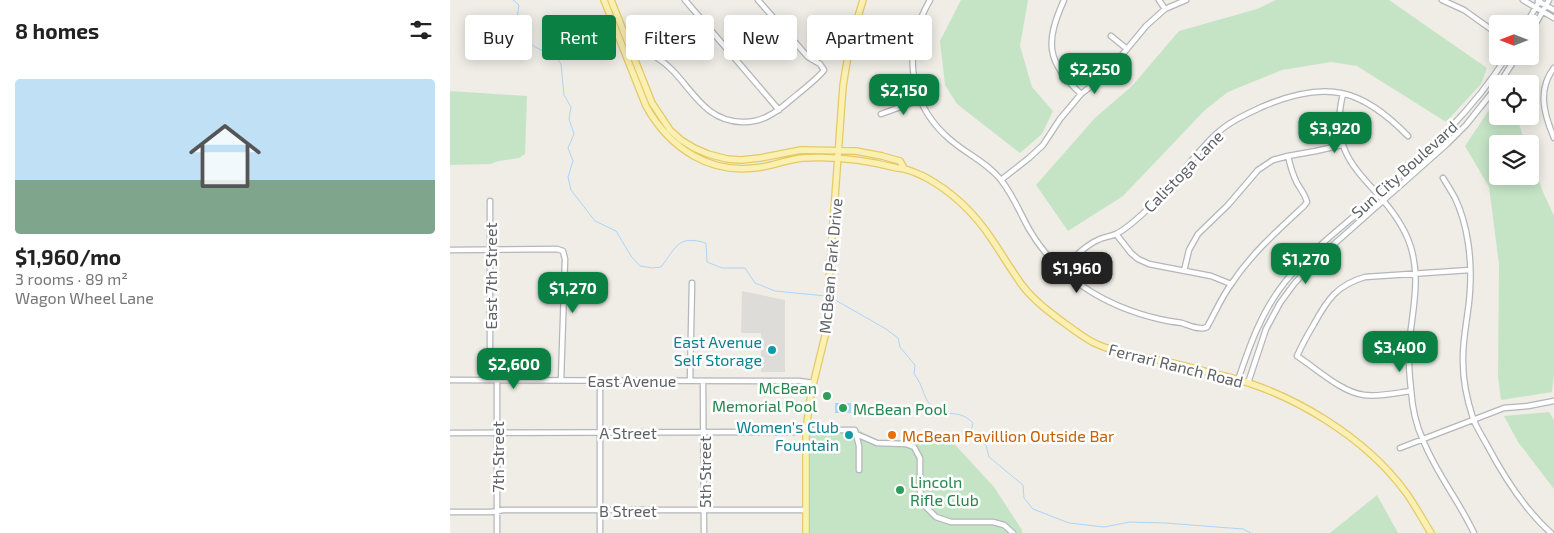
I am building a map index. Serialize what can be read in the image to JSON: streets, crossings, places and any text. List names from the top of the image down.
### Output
{
  "streets": {
    "main road": ["McBean Park Drive", "Ferrari Ranch Road"],
    "street": [
      "Sun City Boulevard",
      "Calistoga Lane",
      "East 7th Street",
      "East Avenue",
      "A Street",
      "7th Street",
      "5th Street",
      "B Street"
    ]
  },
  "crossings": [
    ["Sun City Boulevard", "Ferrari Ranch Road"],
    ["McBean Park Drive", "Ferrari Ranch Road"],
    ["McBean Park Drive", "East Avenue"],
    ["McBean Park Drive", "A Street"],
    ["McBean Park Drive", "B Street"],
    ["East 7th Street", "East Avenue"],
    ["East Avenue", "7th Street"],
    ["East Avenue", "5th Street"],
    ["A Street", "7th Street"],
    ["A Street", "5th Street"],
    ["7th Street", "B Street"],
    ["5th Street", "B Street"]
  ],
  "places": [
    "East Avenue Self Storage",
    "McBean Memorial Pool",
    "McBean Pool",
    "Women's Club Fountain",
    "McBean Pavillion Outside Bar",
    "Lincoln Rifle Club"
  ],
  "north": "left",
  "page": {
    "heading": "8 homes",
    "chip": [
      "Buy",
      "Rent",
      "Filters",
      "New",
      "Apartment"
    ],
    "price": [
      "$2,250",
      "$2,150",
      "$3,920",
      "$1,270",
      "$1,960",
      "$1,270",
      "$3,400",
      "$2,600"
    ],
    "list": [
      {
        "name": "$1,960/mo",
        "note": "3 rooms · 89 m² · Wagon Wheel Lane"
      }
    ]
  }
}
